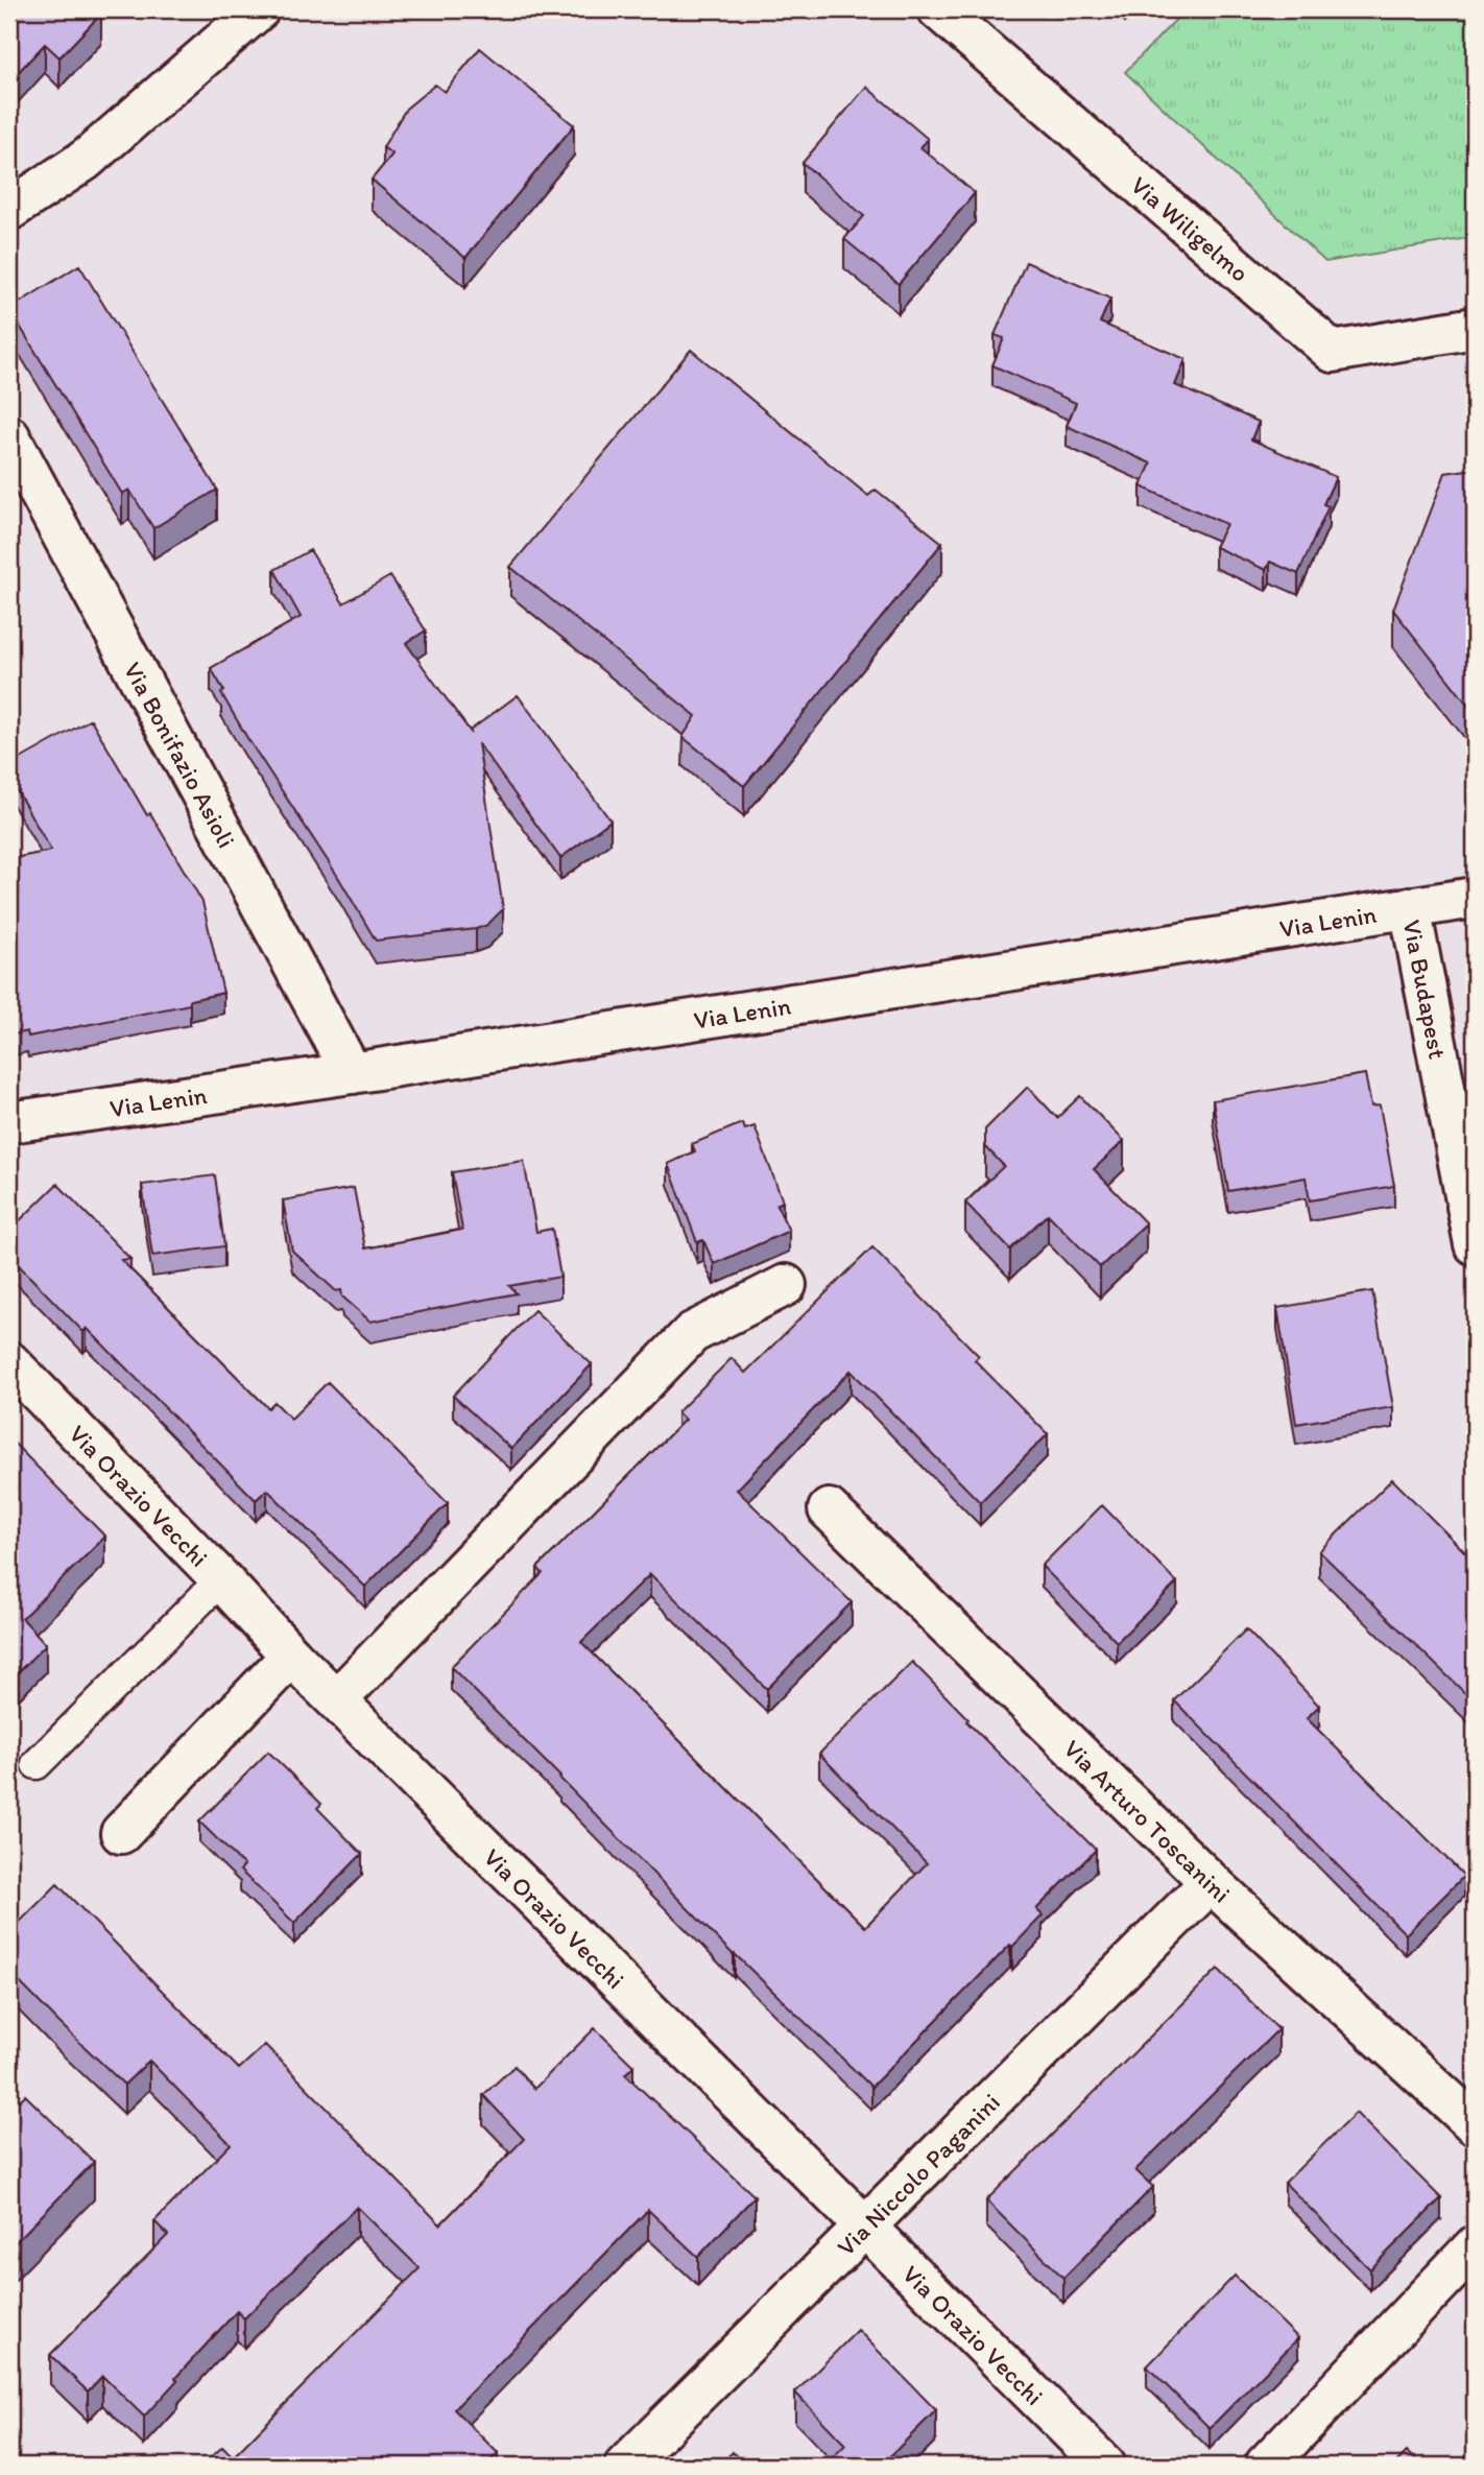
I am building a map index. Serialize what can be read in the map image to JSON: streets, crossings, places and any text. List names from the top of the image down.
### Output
{
  "streets": {
    "street": [
      "Via Wiligelmo",
      "Via Bonifazio Asioli",
      "Via Lenin",
      "Via Budapest",
      "Via Orazio Vecchi",
      "Via Arturo Toscanini",
      "Via Niccolo Paganini"
    ]
  },
  "crossings": [
    ["Via Bonifazio Asioli", "Via Lenin"],
    ["Via Lenin", "Via Budapest"],
    ["Via Orazio Vecchi", "Via Niccolo Paganini"],
    ["Via Arturo Toscanini", "Via Niccolo Paganini"]
  ]
}
